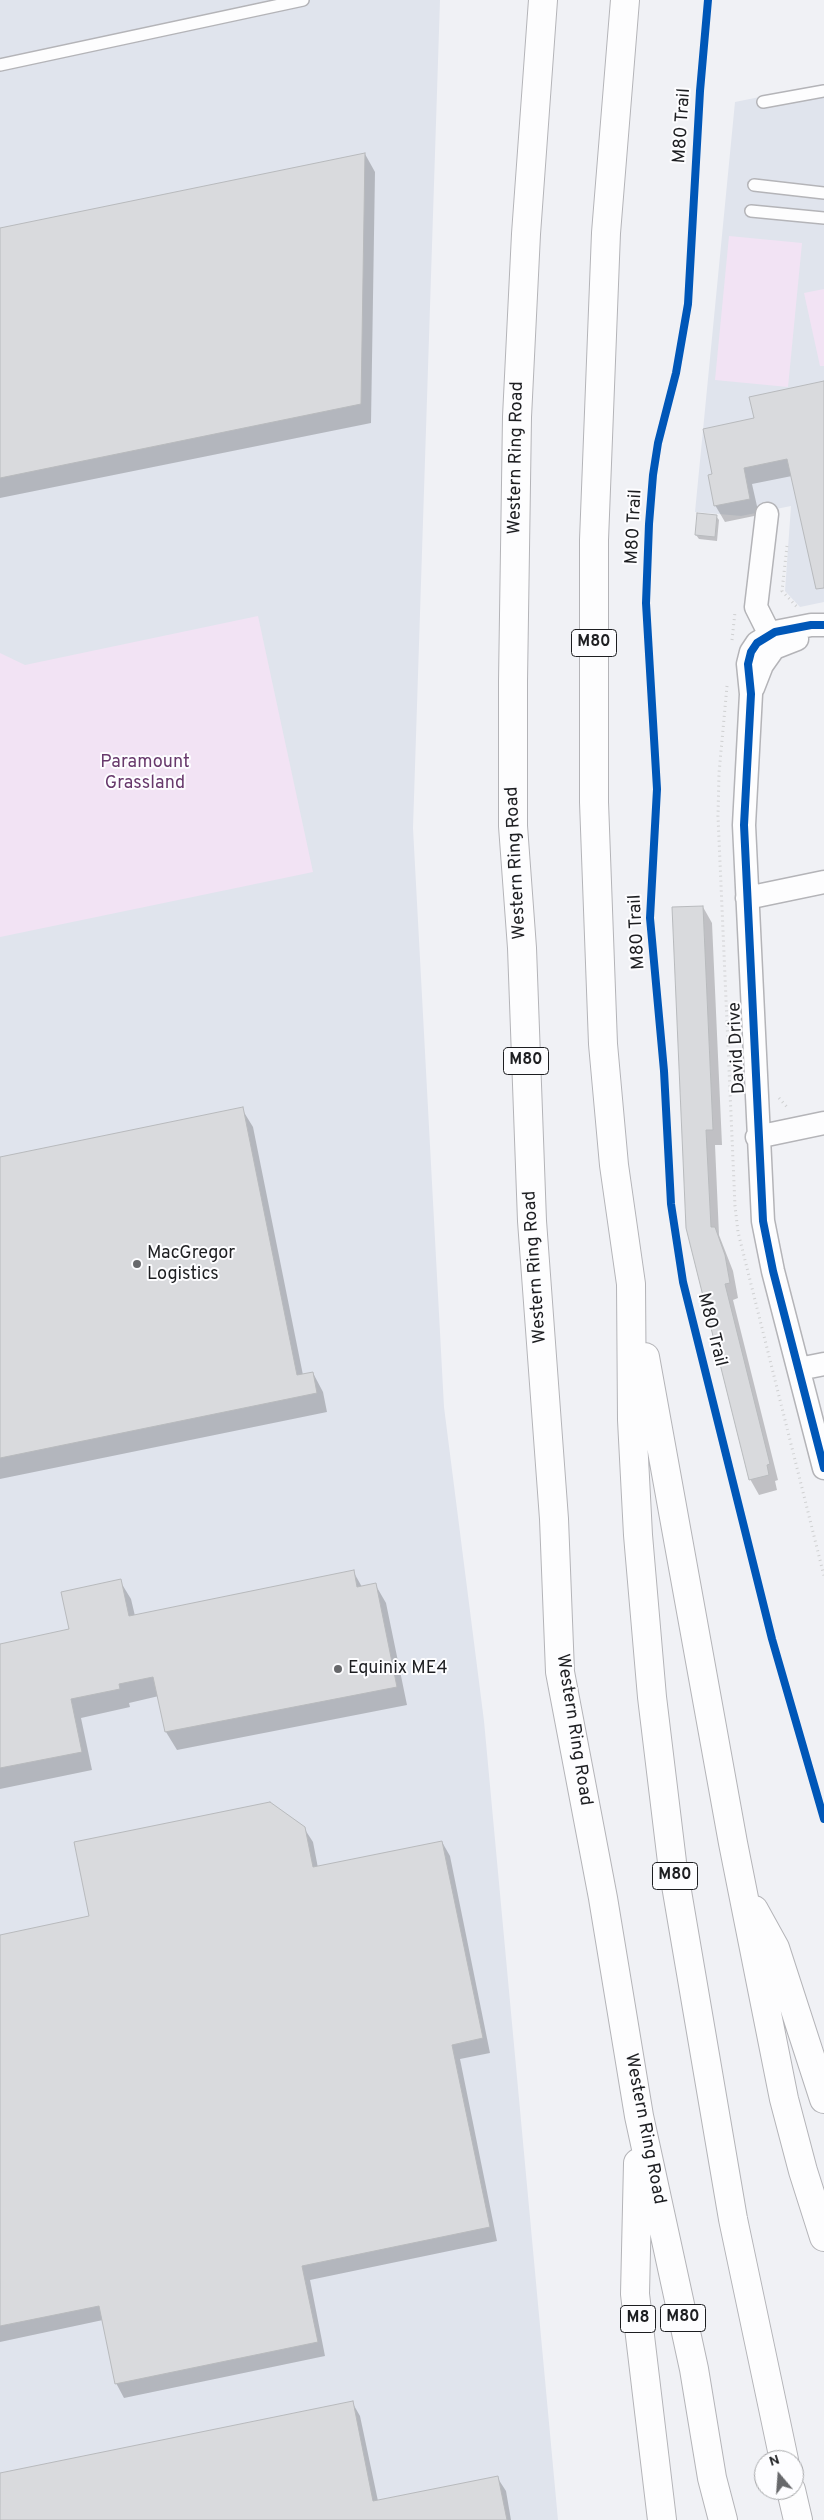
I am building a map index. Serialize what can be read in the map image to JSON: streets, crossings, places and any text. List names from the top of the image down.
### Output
{
  "streets": {
    "highway": ["Western Ring Road", "M80", "M8"],
    "street": ["David Drive"],
    "cycle path": ["M80 Trail"]
  },
  "crossings": [
    ["Western Ring Road", "M8"]
  ],
  "parks": ["Paramount Grassland"],
  "places": ["MacGregor Logistics", "Equinix ME4"],
  "north": "top"
}
